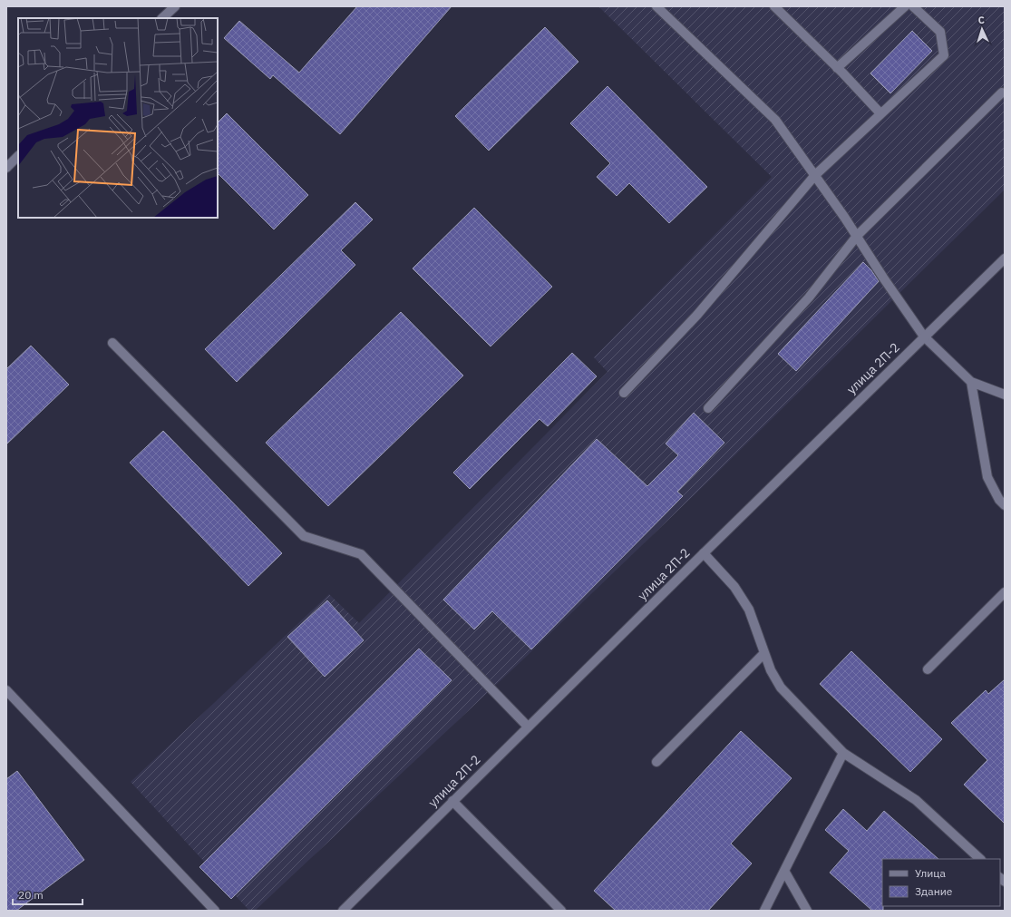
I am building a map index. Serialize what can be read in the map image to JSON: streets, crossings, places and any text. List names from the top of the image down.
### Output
{
  "streets": {
    "main road": ["улица 2П-2"]
  },
  "legend": ["Улица", "Здание"],
  "scale_bar": "20 m",
  "north": "top"
}
